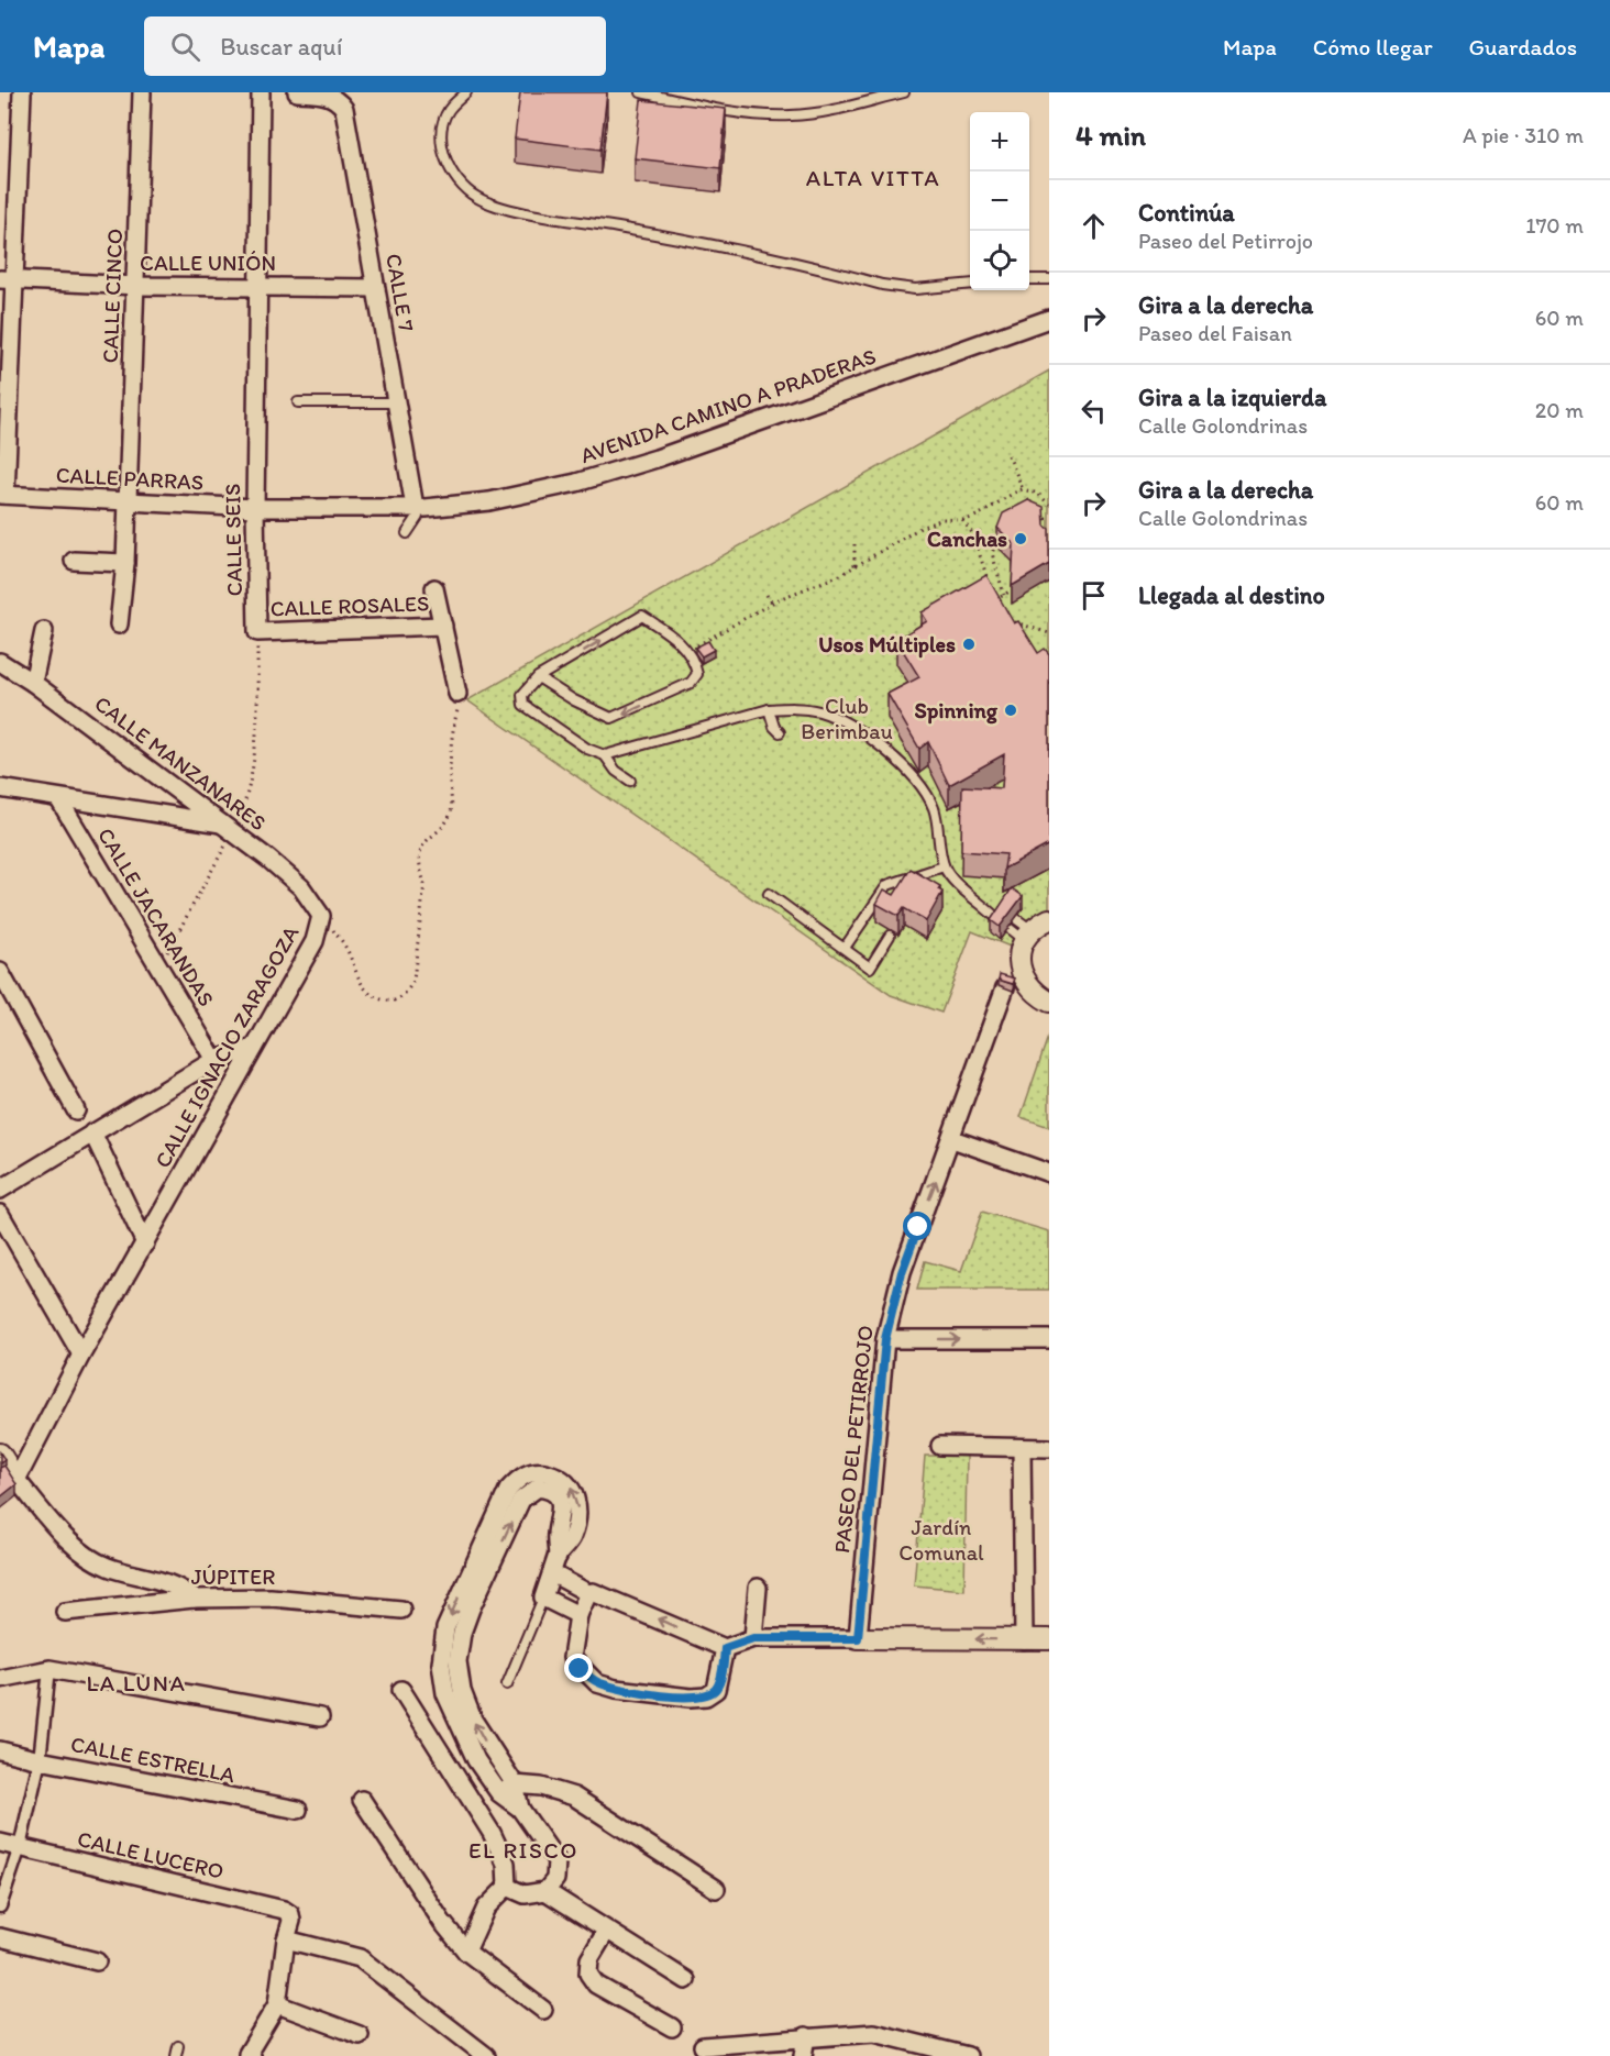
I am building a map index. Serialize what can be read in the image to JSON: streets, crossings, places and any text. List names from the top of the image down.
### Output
{
  "streets": {
    "street": [
      "CALLE UNIÓN",
      "CALLE 7",
      "CALLE CINCO",
      "AVENIDA CAMINO A PRADERAS",
      "CALLE PARRAS",
      "CALLE SEIS",
      "CALLE ROSALES",
      "CALLE MANZANARES",
      "CALLE JACARANDAS",
      "CALLE IGNACIO ZARAGOZA",
      "PASEO DEL PETIRROJO",
      "JÚPITER",
      "CALLE ESTRELLA",
      "CALLE LUCERO"
    ]
  },
  "crossings": [
    ["CALLE UNIÓN", "CALLE 7"],
    ["CALLE UNIÓN", "CALLE CINCO"],
    ["CALLE UNIÓN", "CALLE SEIS"],
    ["CALLE 7", "AVENIDA CAMINO A PRADERAS"],
    ["CALLE 7", "CALLE PARRAS"],
    ["CALLE CINCO", "CALLE PARRAS"],
    ["AVENIDA CAMINO A PRADERAS", "CALLE PARRAS"],
    ["CALLE PARRAS", "CALLE SEIS"],
    ["CALLE SEIS", "CALLE ROSALES"],
    ["CALLE MANZANARES", "CALLE IGNACIO ZARAGOZA"]
  ],
  "districts": ["ALTA VITTA", "LA LUNA", "EL RISCO"],
  "parks": ["Club Berimbau", "Jardín Comunal"],
  "places": ["Canchas", "Usos Múltiples", "Spinning"],
  "page": {
    "header": "Mapa",
    "search": "Buscar aquí",
    "nav": ["Mapa", "Cómo llegar", "Guardados"],
    "heading": ["4 min", "A pie · 310 m"],
    "map_buttons": ["+", "−"],
    "list": [
      ["Continúa", "Paseo del Petirrojo", "170 m"],
      ["Gira a la derecha", "Paseo del Faisan", "60 m"],
      ["Gira a la izquierda", "Calle Golondrinas", "20 m"],
      ["Gira a la derecha", "Calle Golondrinas", "60 m"],
      "Llegada al destino"
    ]
  }
}
